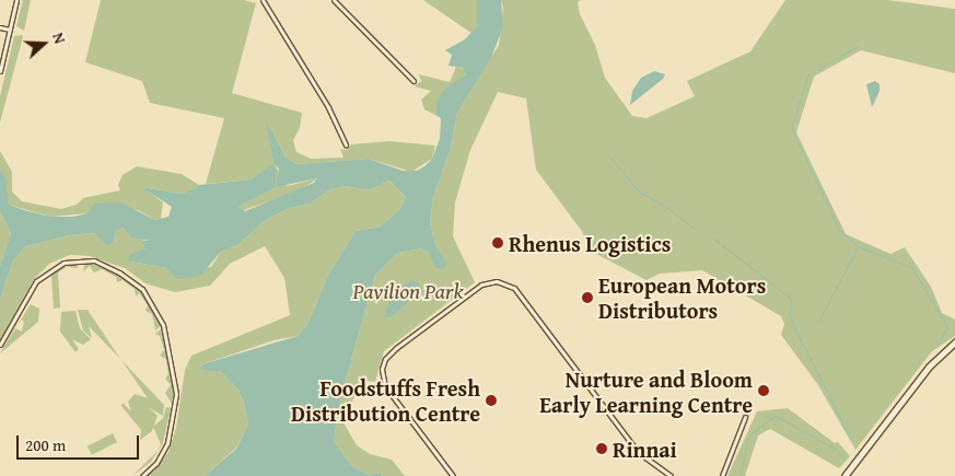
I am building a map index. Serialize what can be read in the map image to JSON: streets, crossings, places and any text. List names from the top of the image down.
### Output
{
  "parks": ["Pavilion Park"],
  "places": [
    "Rhenus Logistics",
    "European Motors Distributors",
    "Nurture and Bloom Early Learning Centre",
    "Foodstuffs Fresh Distribution Centre",
    "Rinnai"
  ],
  "scale_bar": "200 m",
  "north": "right"
}
